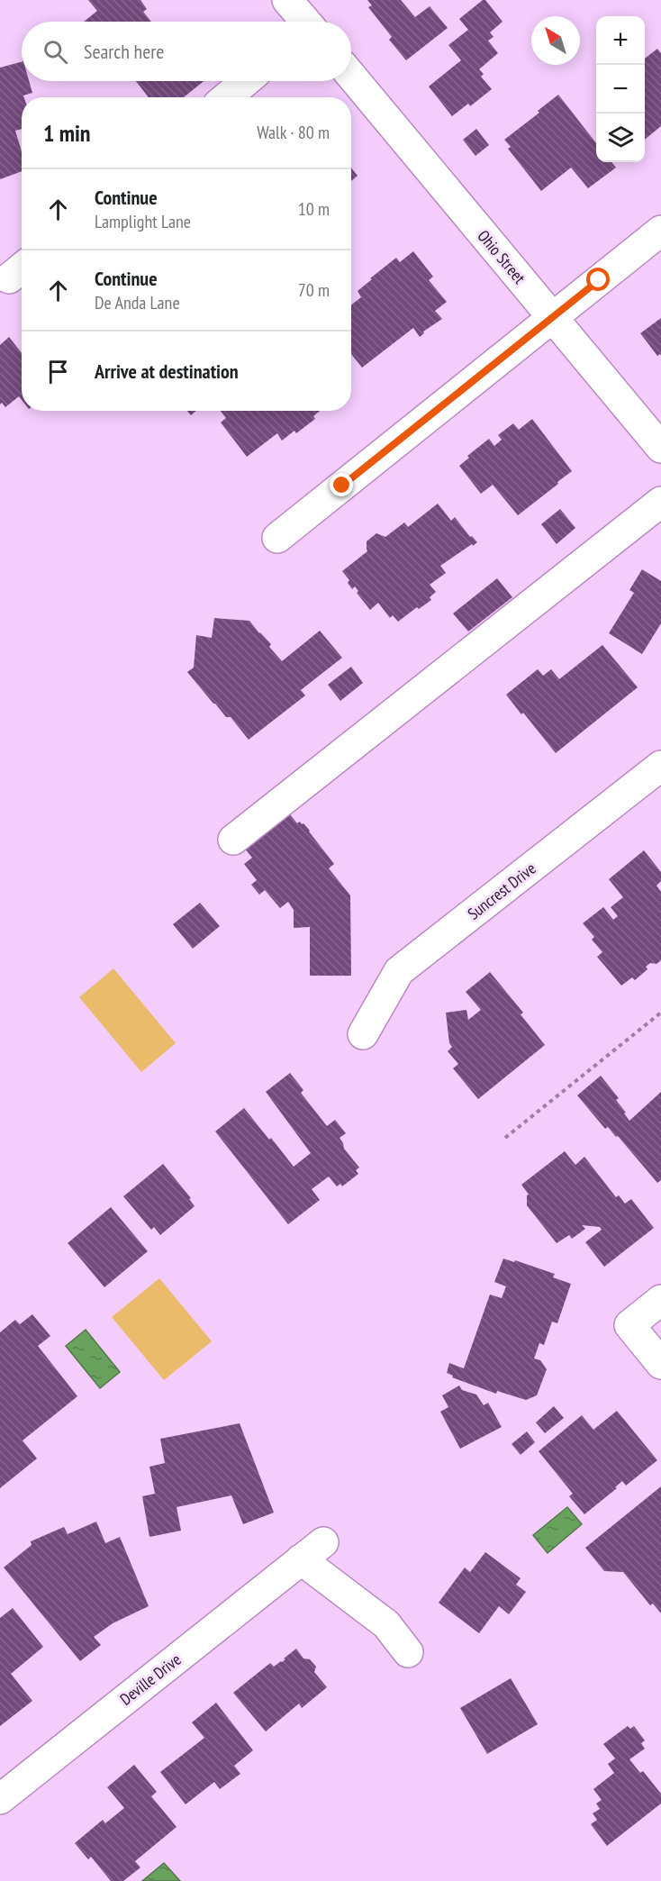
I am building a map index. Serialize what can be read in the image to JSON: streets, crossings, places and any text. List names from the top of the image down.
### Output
{
  "streets": {
    "street": ["Ohio Street", "Suncrest Drive", "Deville Drive"]
  },
  "north": "top left",
  "page": {
    "map_buttons": ["+", "−"],
    "search": "Search here",
    "heading": ["1 min", "Walk · 80 m"],
    "list": [
      ["Continue", "Lamplight Lane", "10 m"],
      ["Continue", "De Anda Lane", "70 m"],
      "Arrive at destination"
    ]
  }
}
